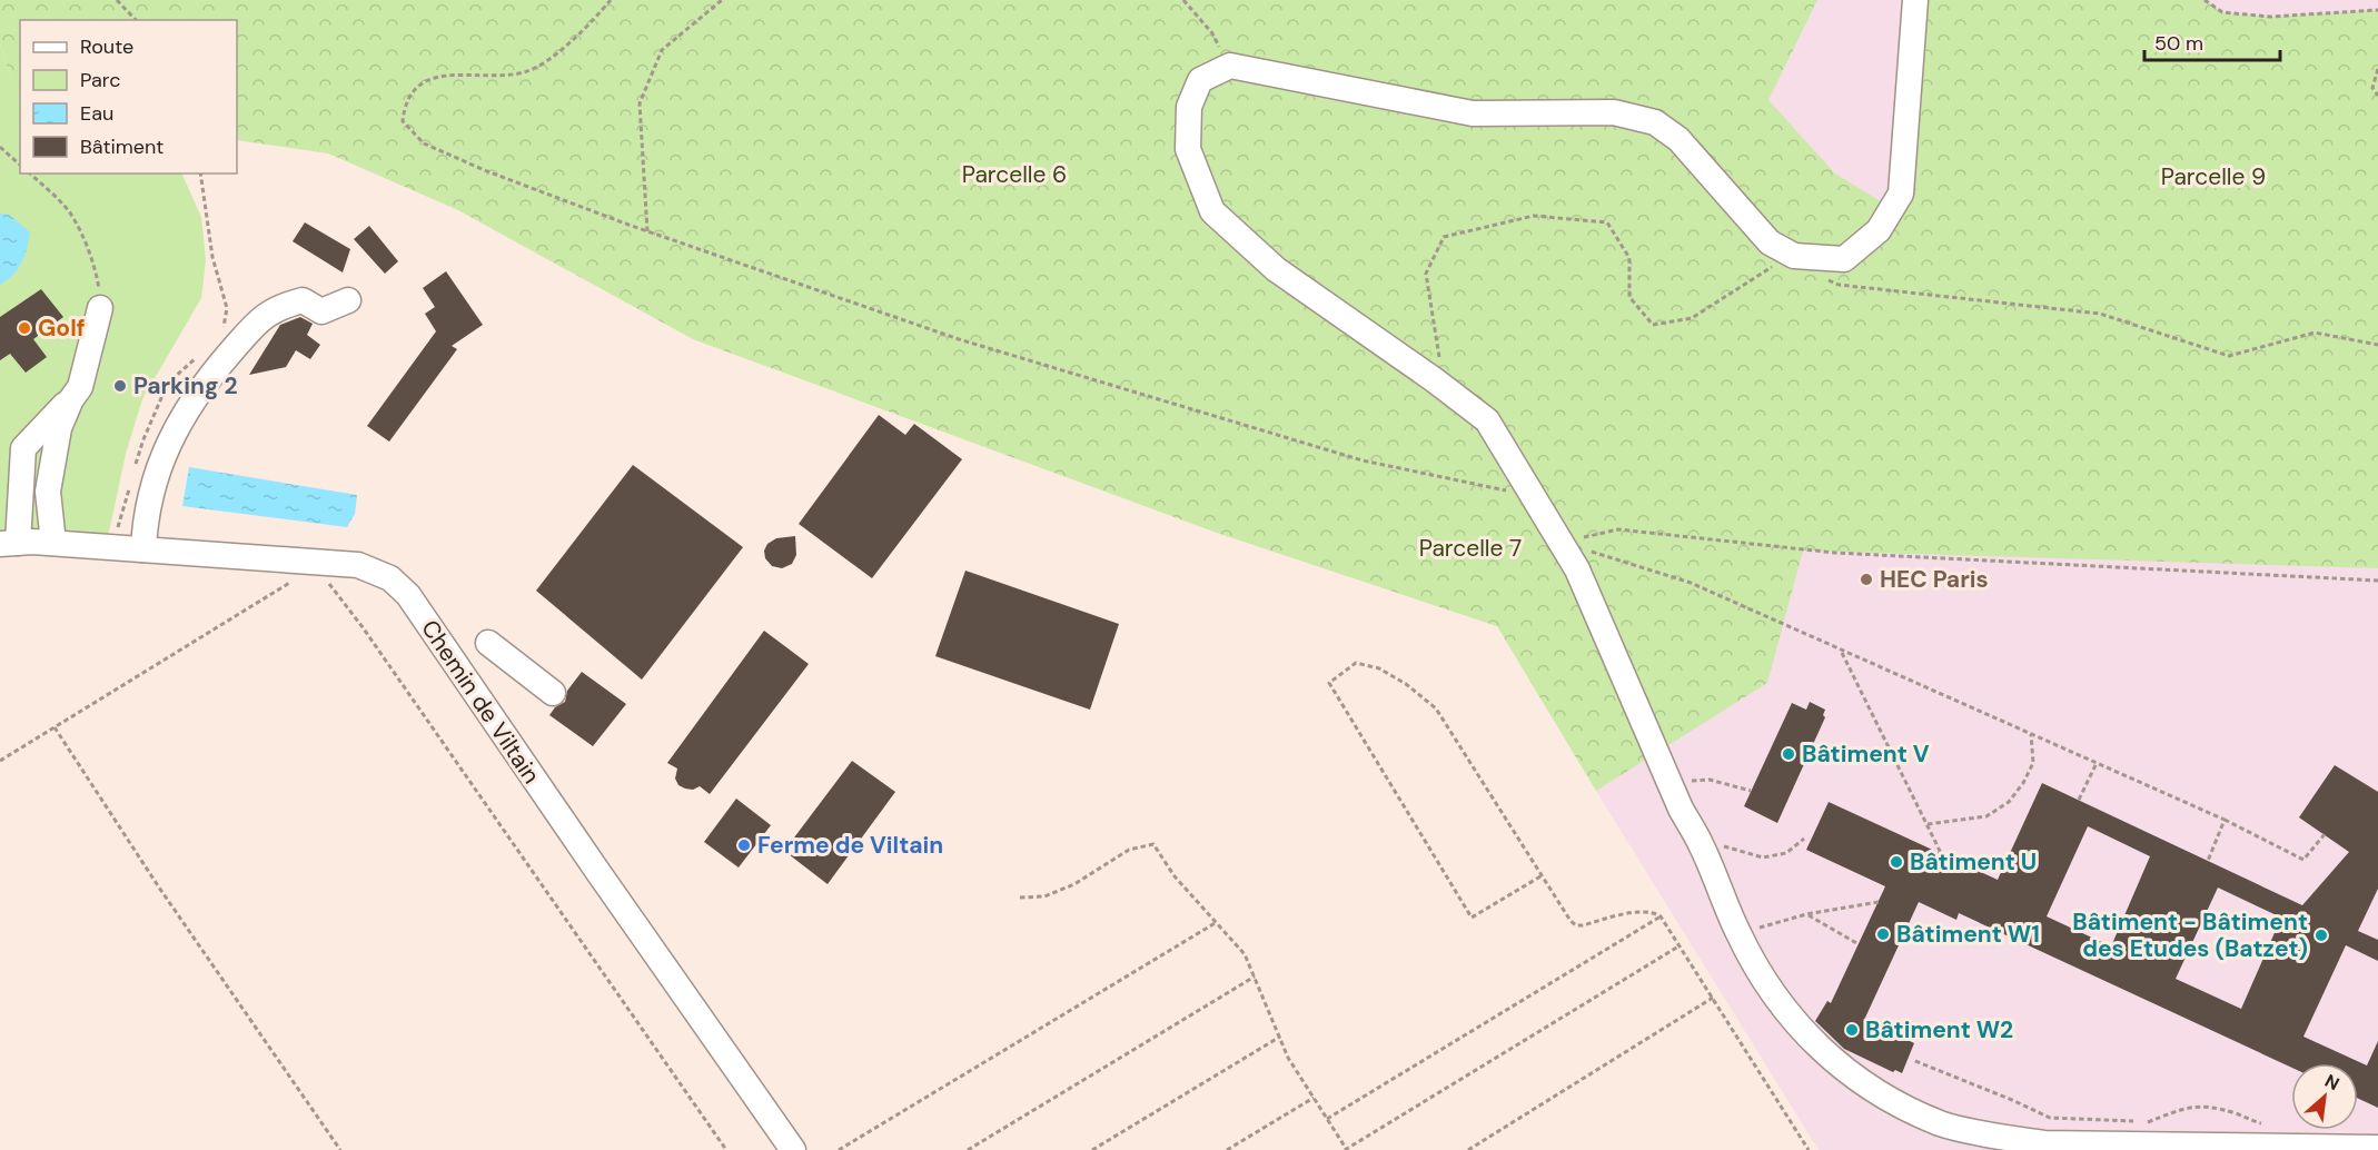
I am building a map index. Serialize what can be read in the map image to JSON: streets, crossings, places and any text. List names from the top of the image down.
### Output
{
  "streets": {
    "street": ["Chemin de Viltain"]
  },
  "parks": ["Parcelle 6", "Parcelle 9", "Parcelle 7"],
  "places": [
    "Golf",
    "Parking 2",
    "HEC Paris",
    "Bâtiment V",
    "Ferme de Viltain",
    "Bâtiment U",
    "Bâtiment W1",
    "Bâtiment - Bâtiment des Etudes (Batzet)",
    "Bâtiment W2"
  ],
  "legend": [
    "Route",
    "Parc",
    "Eau",
    "Bâtiment"
  ],
  "scale_bar": "50 m",
  "north": "top right"
}
